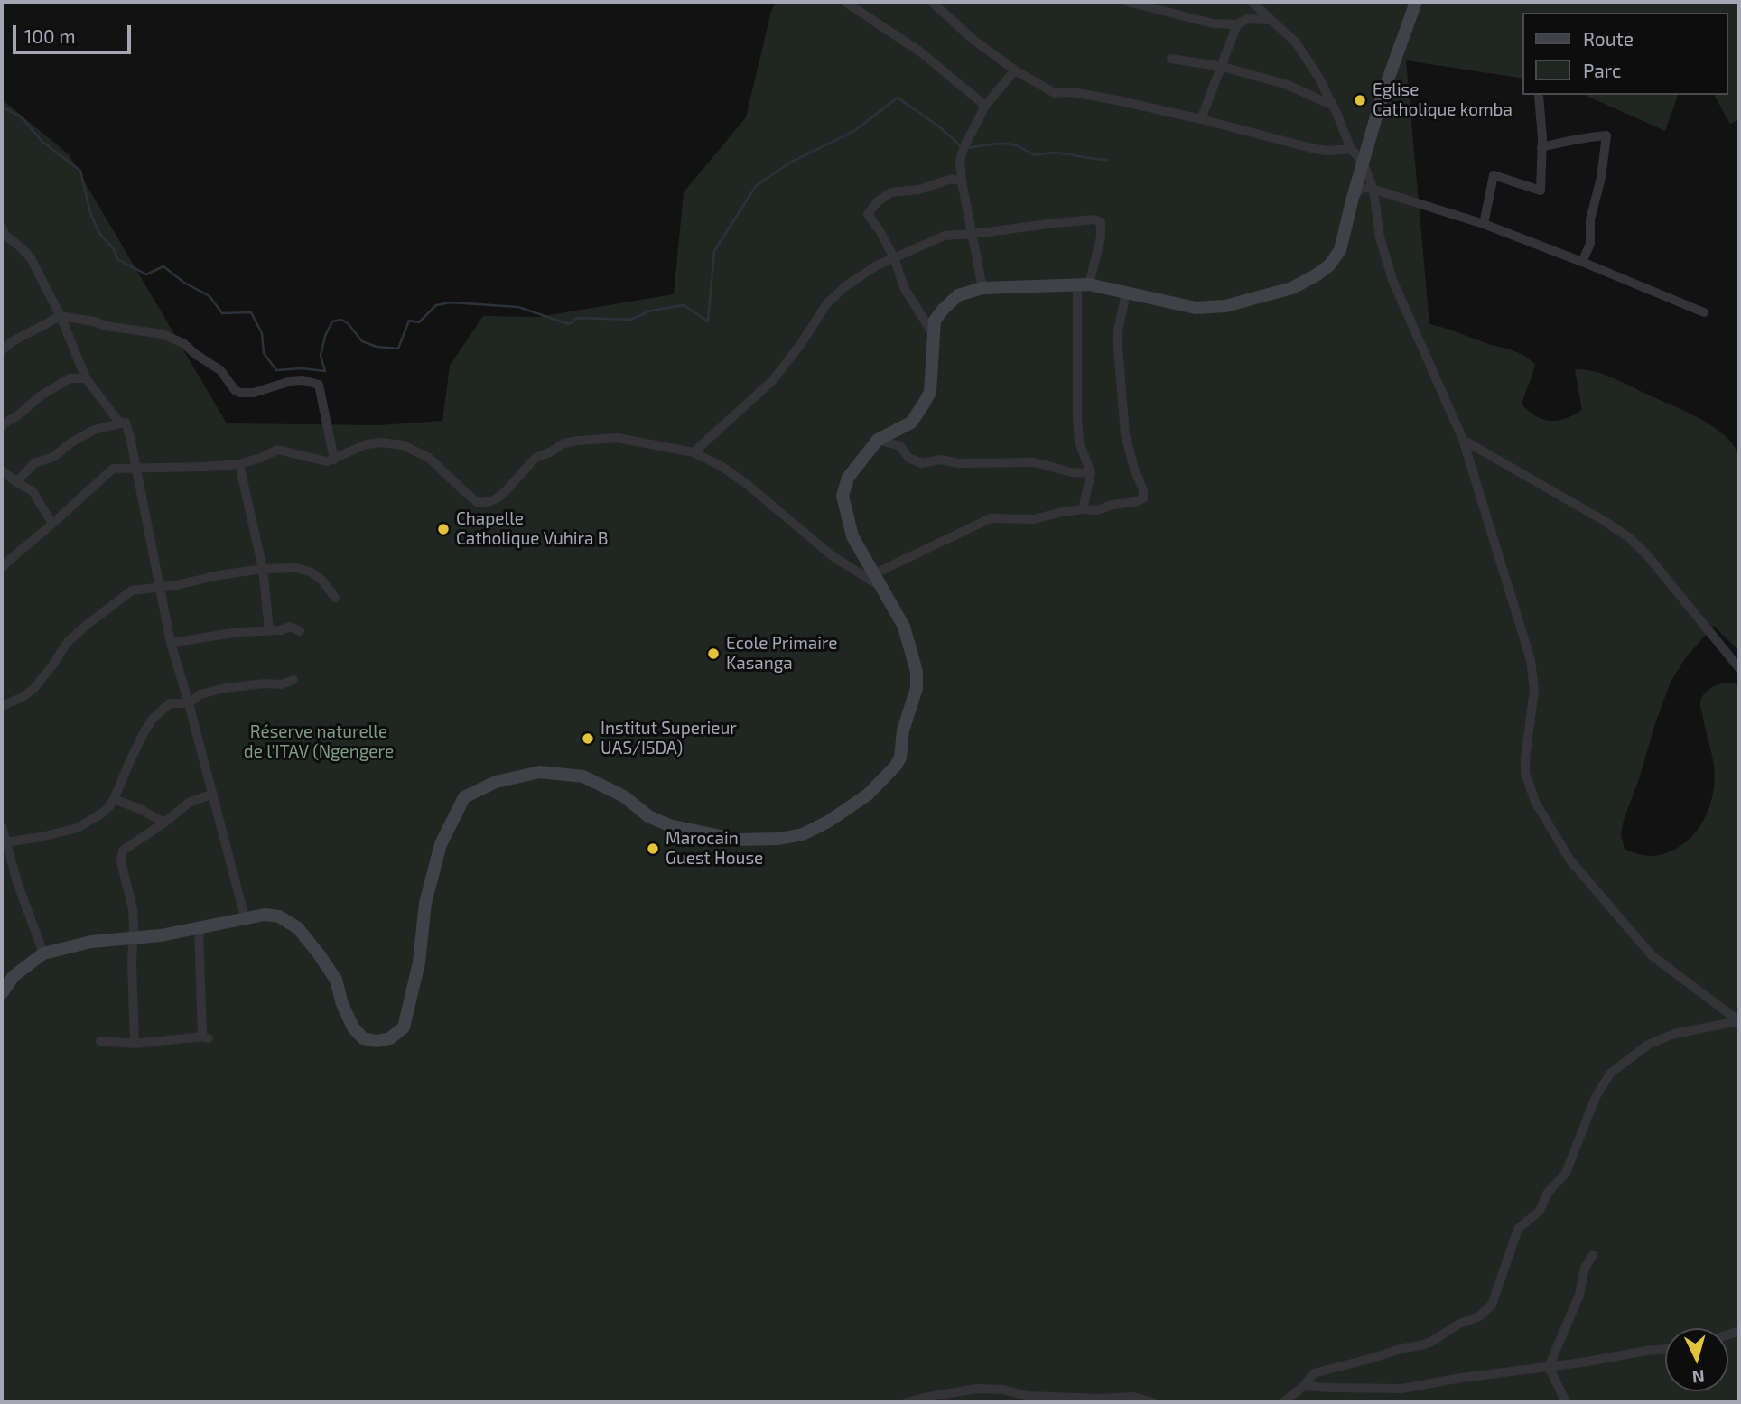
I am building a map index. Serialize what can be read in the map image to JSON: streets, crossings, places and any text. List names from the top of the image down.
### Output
{
  "parks": ["Réserve naturelle de l'ITAV (Ngengere"],
  "places": [
    "Eglise Catholique komba",
    "Chapelle Catholique Vuhira B",
    "Ecole Primaire Kasanga",
    "Institut Superieur UAS/ISDA)",
    "Marocain Guest House"
  ],
  "legend": ["Route", "Parc"],
  "scale_bar": "100 m",
  "north": "bottom"
}
